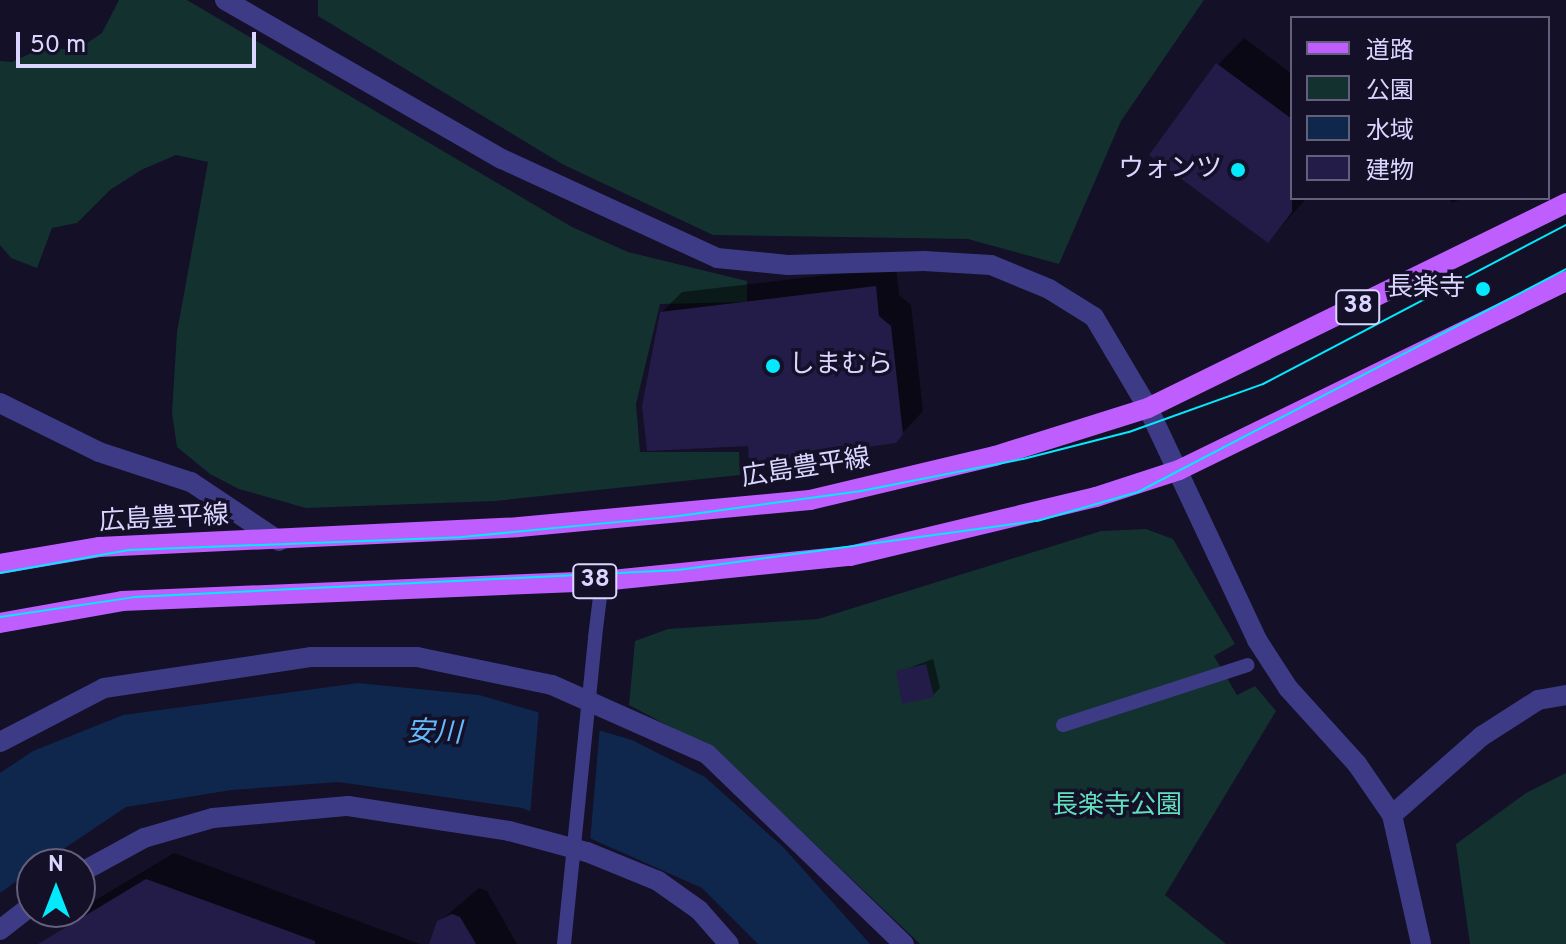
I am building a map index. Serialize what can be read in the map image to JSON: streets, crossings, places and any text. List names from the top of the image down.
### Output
{
  "streets": {
    "main road": ["38", "広島豊平線"]
  },
  "water": ["安川"],
  "parks": ["長楽寺公園"],
  "places": ["ウォンツ", "長楽寺", "しまむら"],
  "legend": [
    "道路",
    "公園",
    "水域",
    "建物"
  ],
  "scale_bar": "50 m",
  "north": "top"
}
